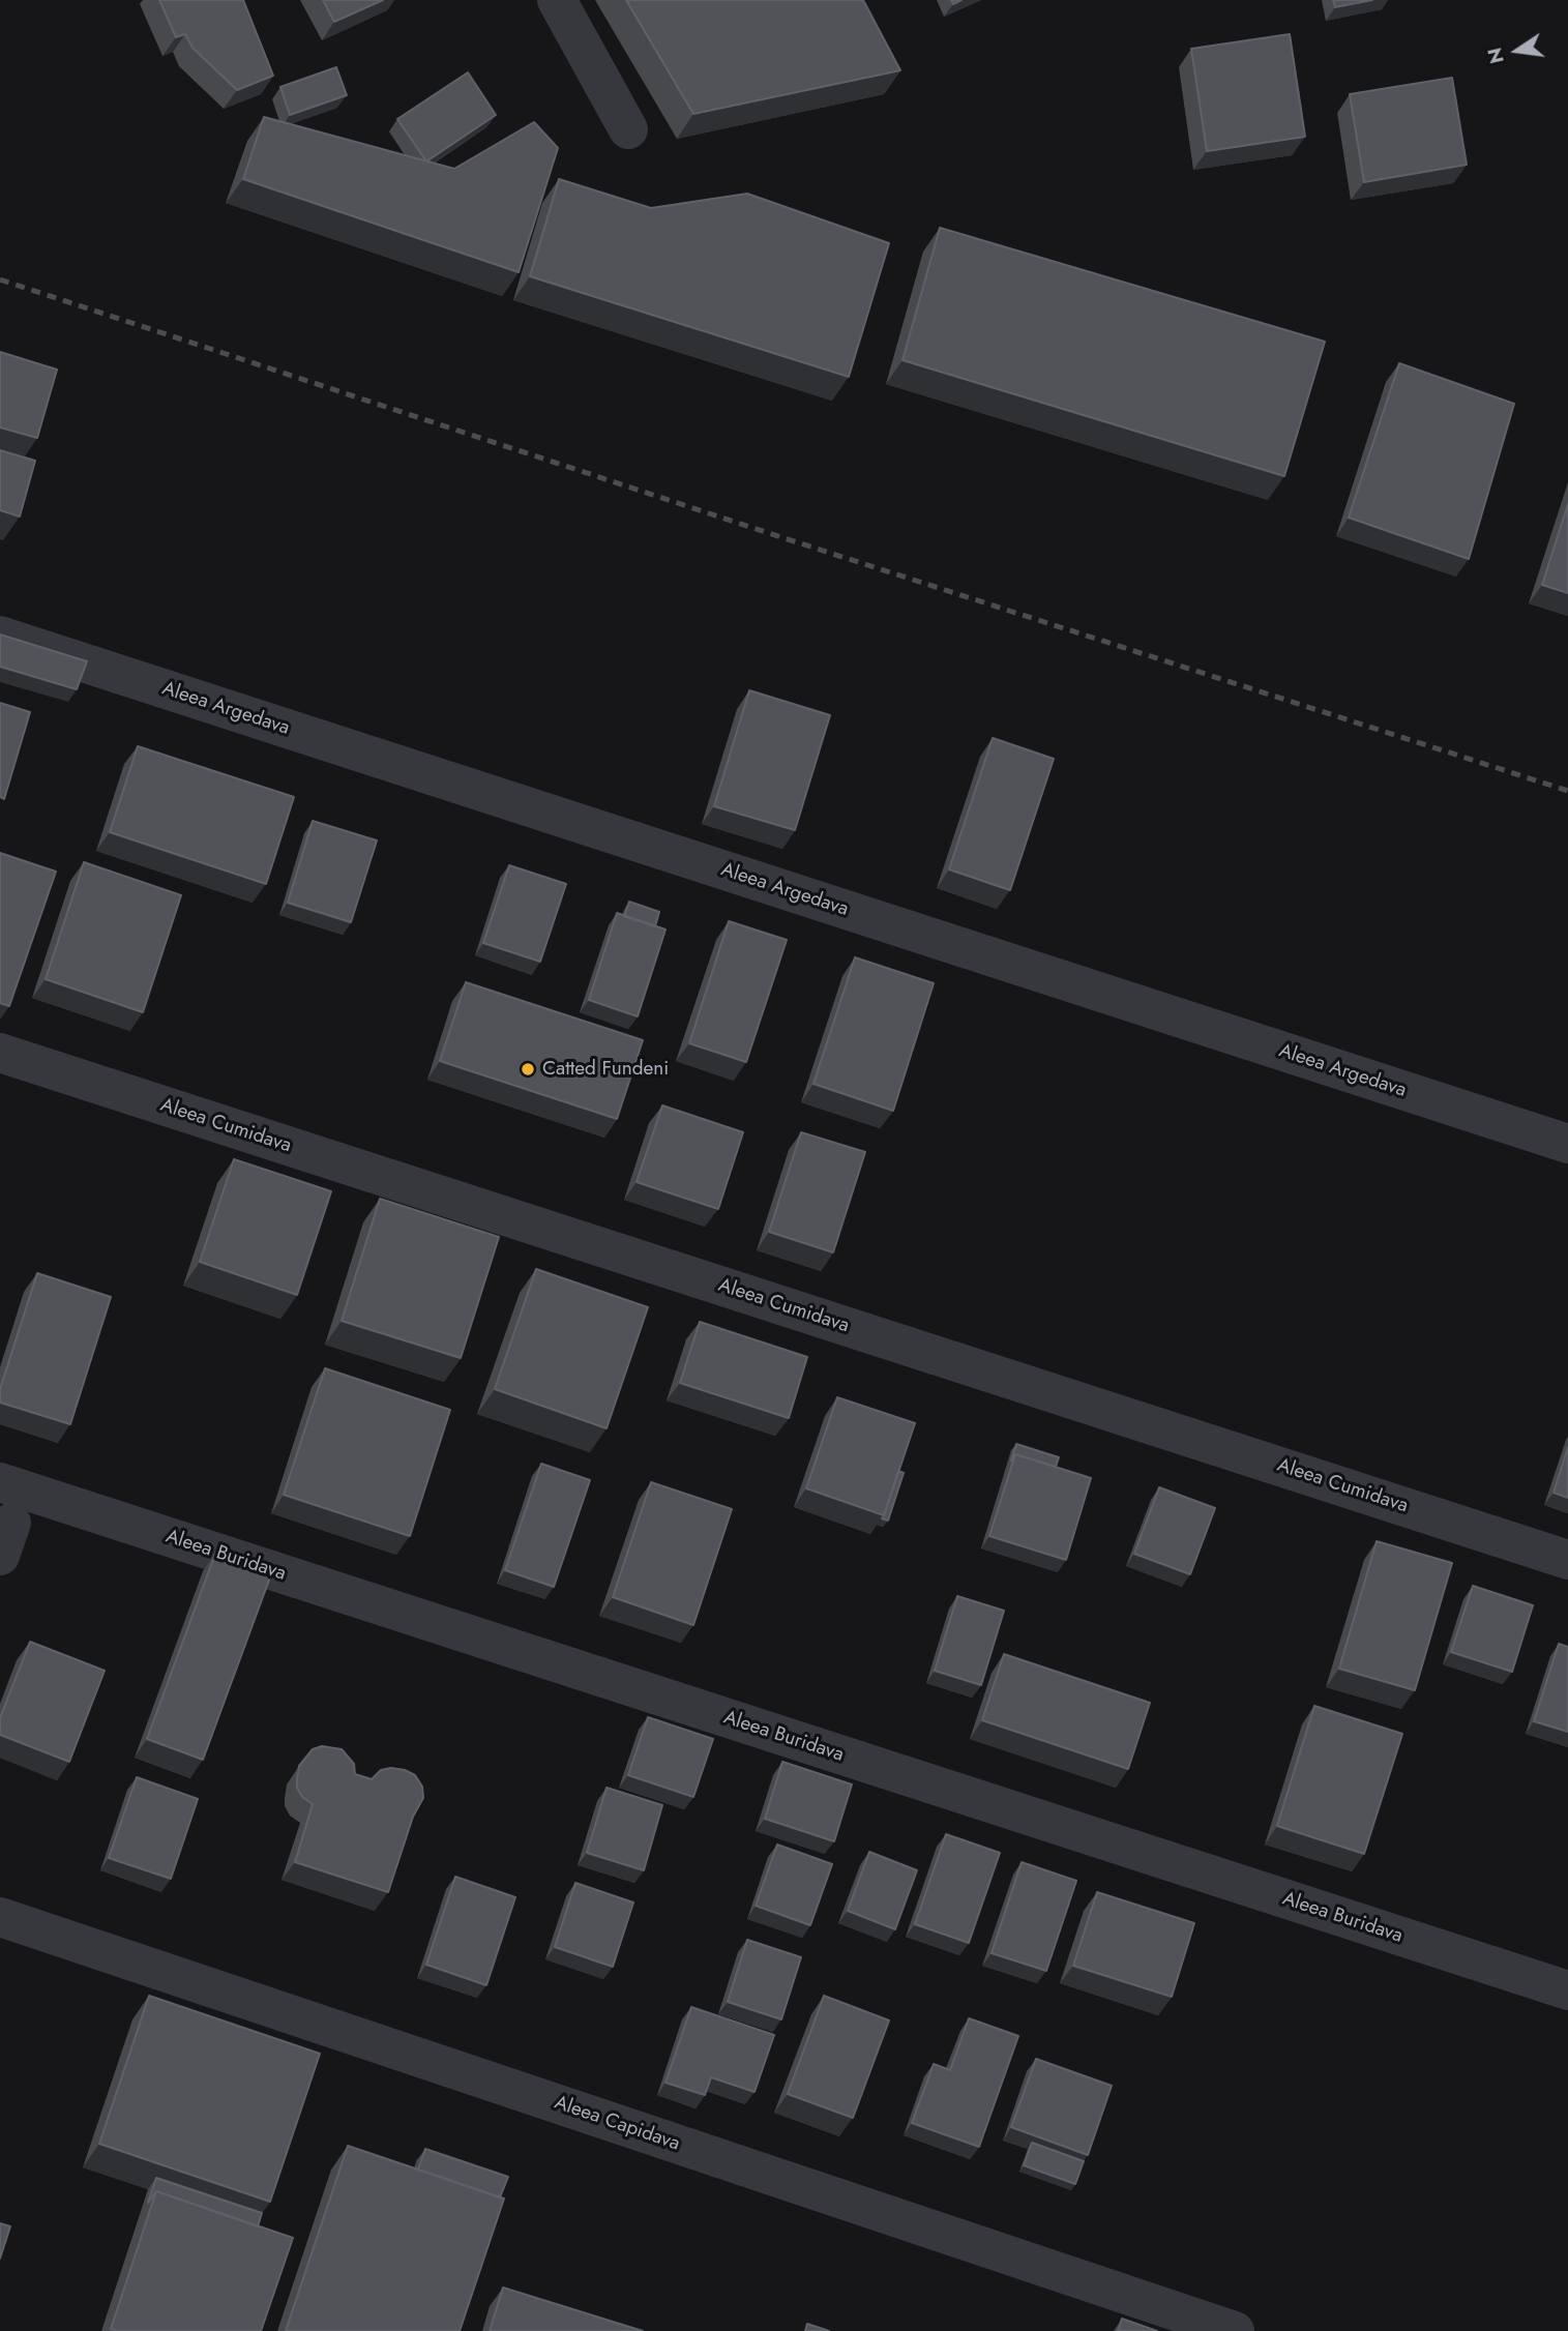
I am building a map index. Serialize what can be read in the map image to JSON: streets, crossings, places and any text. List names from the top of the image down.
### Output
{
  "streets": {
    "street": [
      "Aleea Argedava",
      "Aleea Cumidava",
      "Aleea Buridava",
      "Aleea Capidava"
    ]
  },
  "places": ["Catted Fundeni"],
  "north": "left"
}
